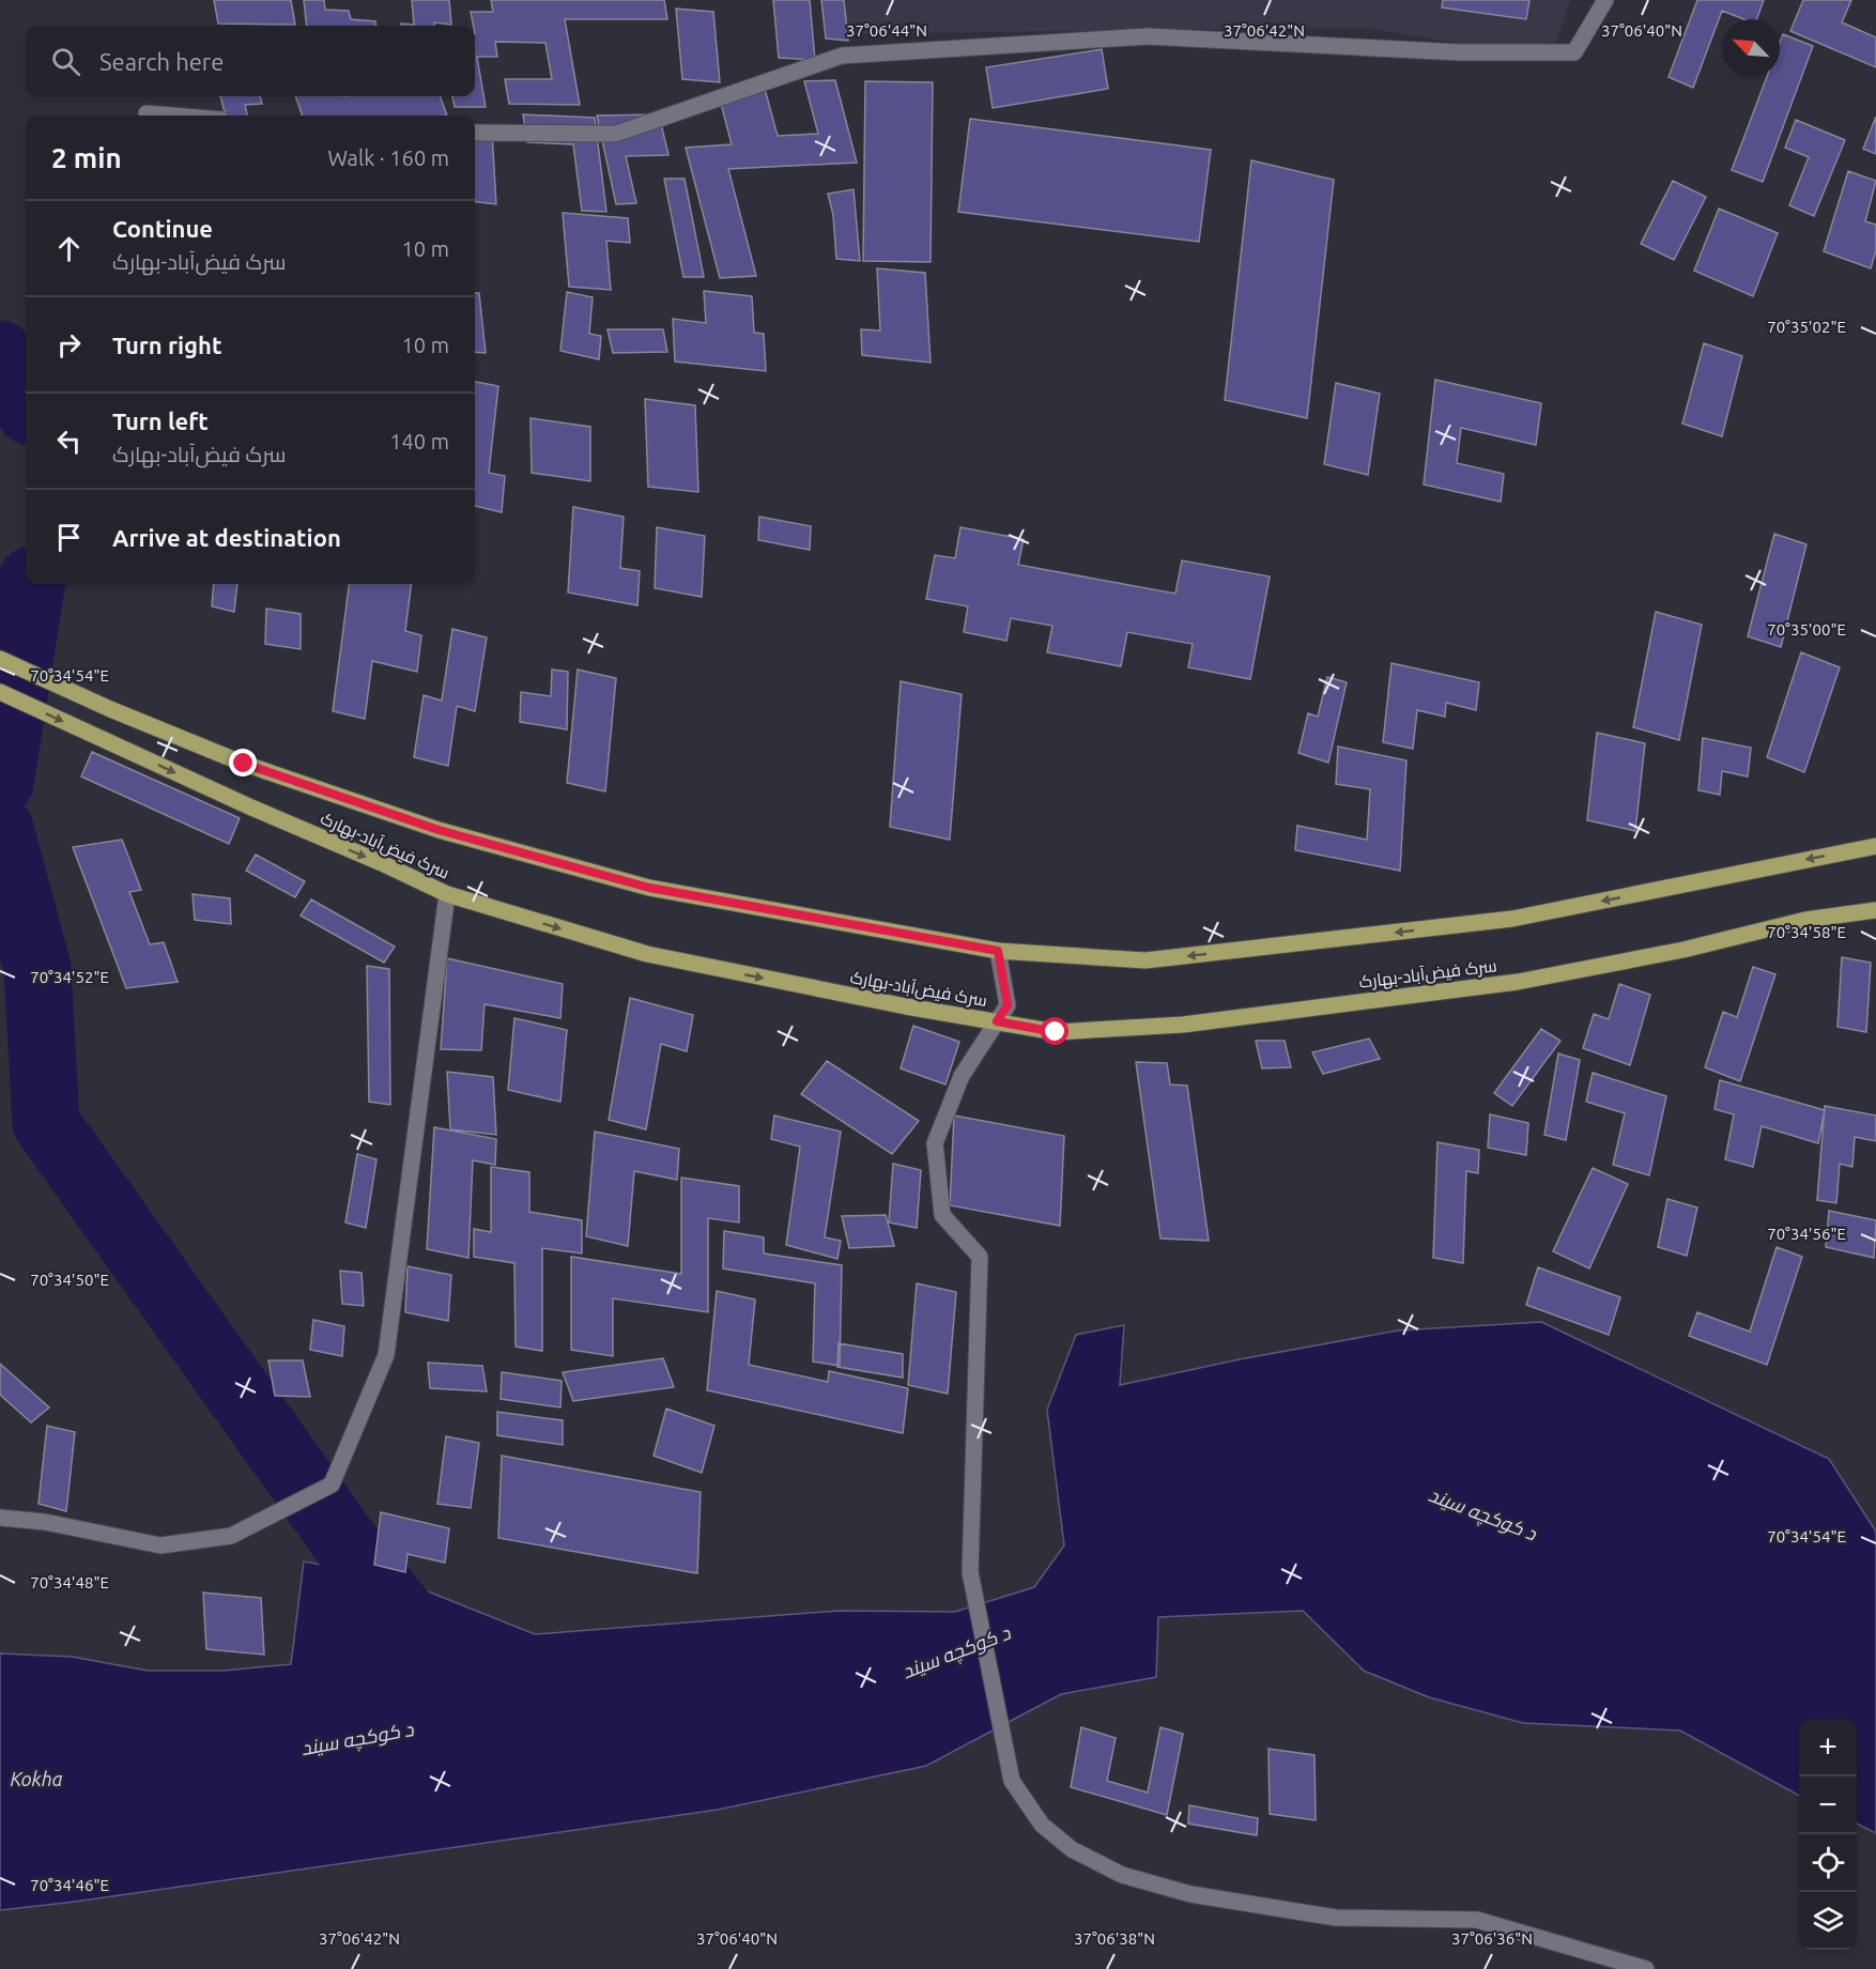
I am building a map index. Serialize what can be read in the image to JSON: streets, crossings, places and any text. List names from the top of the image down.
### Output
{
  "streets": {
    "main road": ["سرک فیض‌آباد-بهارک"]
  },
  "water": ["د کوکچه سیند", "Kokha"],
  "north": "top left",
  "page": {
    "search": "Search here",
    "heading": ["2 min", "Walk · 160 m"],
    "list": [
      ["Continue", "سرک فیض‌آباد-بهارک", "10 m"],
      ["Turn right", "10 m"],
      ["Turn left", "سرک فیض‌آباد-بهارک", "140 m"],
      "Arrive at destination"
    ],
    "map_buttons": ["+", "−"]
  },
  "coordinates": [
    "37°06'44\"N",
    "37°06'42\"N",
    "37°06'40\"N",
    "70°35'02\"E",
    "70°35'00\"E",
    "70°34'54\"E",
    "70°34'58\"E",
    "70°34'52\"E",
    "70°34'56\"E",
    "70°34'50\"E",
    "70°34'48\"E",
    "70°34'46\"E",
    "37°06'38\"N",
    "37°06'36\"N"
  ]
}
